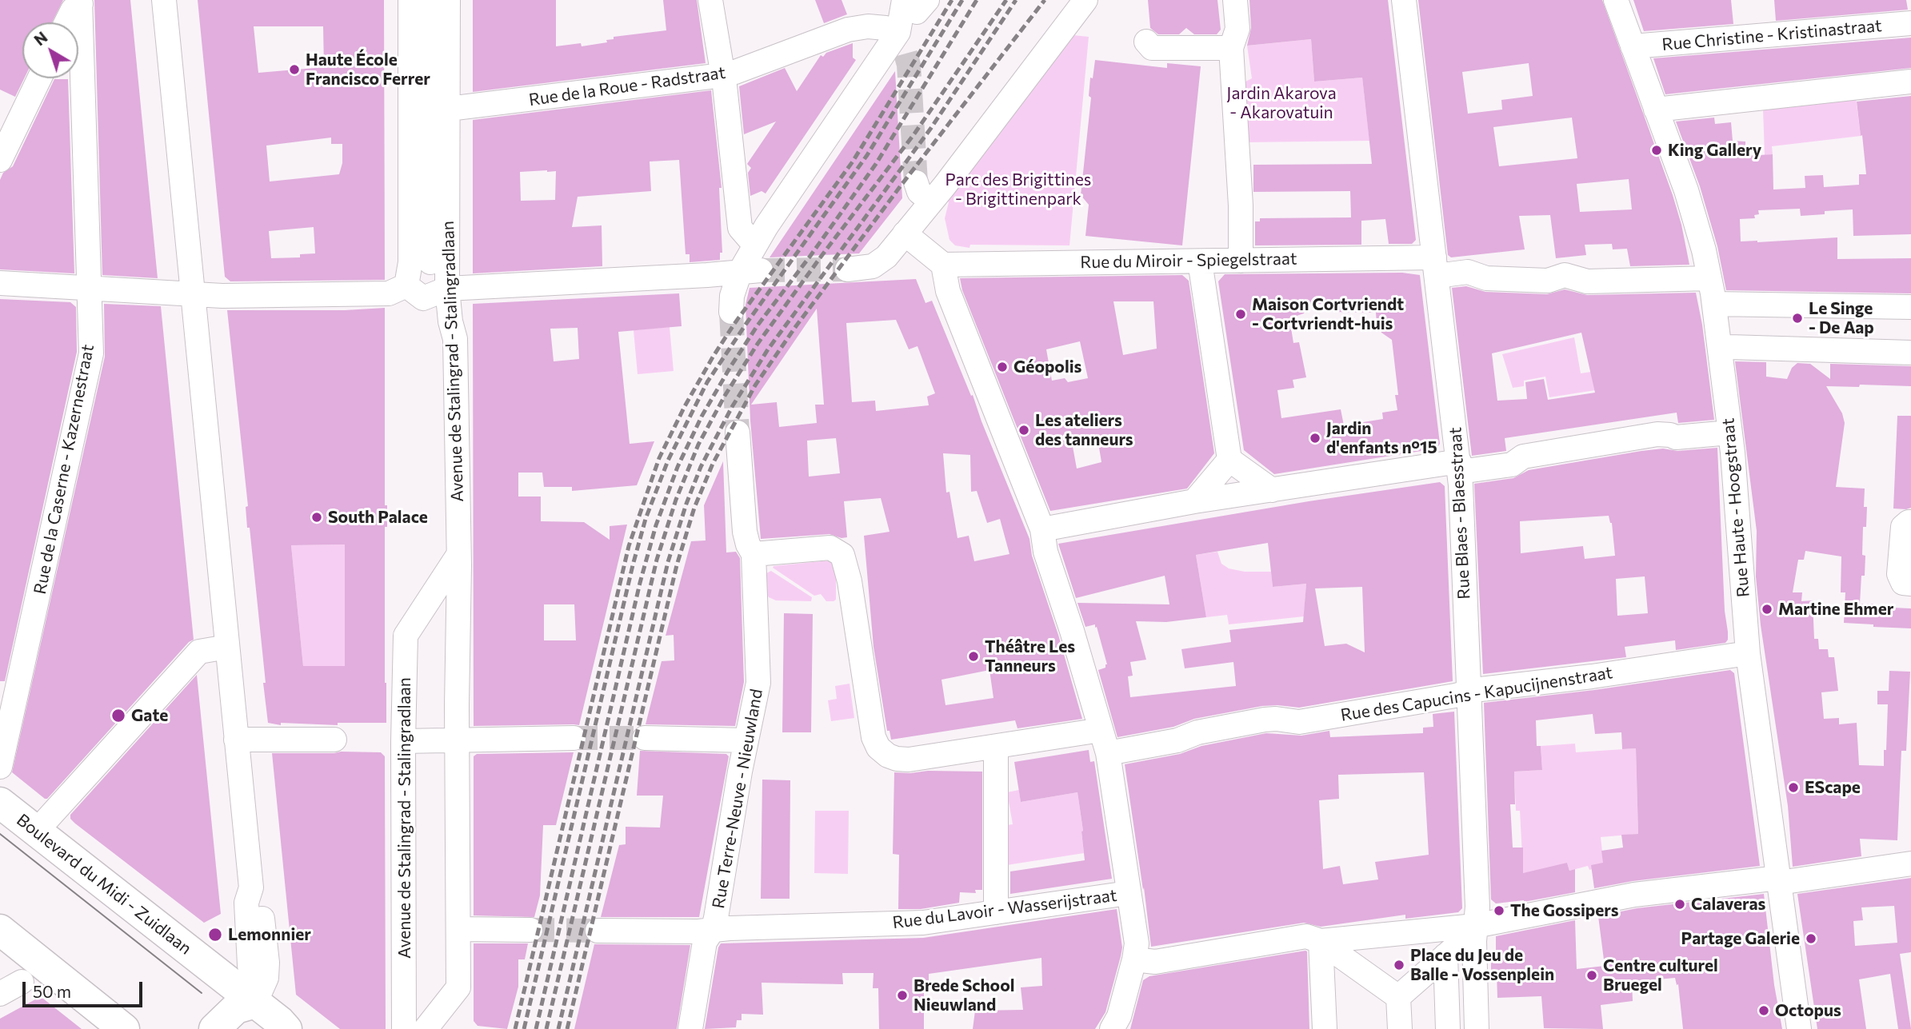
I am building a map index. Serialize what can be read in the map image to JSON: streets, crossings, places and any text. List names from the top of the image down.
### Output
{
  "streets": {
    "main road": ["Boulevard du Midi - Zuidlaan"],
    "street": [
      "Rue Christine - Kristinastraat",
      "Rue de la Roue - Radstraat",
      "Rue du Miroir - Spiegelstraat",
      "Avenue de Stalingrad - Stalingradlaan",
      "Rue de la Caserne - Kazernestraat",
      "Rue Haute - Hoogstraat",
      "Rue Blaes - Blaesstraat",
      "Rue des Capucins - Kapucijnenstraat",
      "Rue Terre-Neuve - Nieuwland",
      "Rue du Lavoir - Wasserijstraat"
    ]
  },
  "crossings": [
    ["Rue Christine - Kristinastraat", "Rue Haute - Hoogstraat"],
    ["Rue de la Roue - Radstraat", "Avenue de Stalingrad - Stalingradlaan"],
    ["Rue du Miroir - Spiegelstraat", "Rue Haute - Hoogstraat"],
    ["Rue du Miroir - Spiegelstraat", "Rue Blaes - Blaesstraat"],
    ["Rue Haute - Hoogstraat", "Rue des Capucins - Kapucijnenstraat"],
    ["Rue Blaes - Blaesstraat", "Rue des Capucins - Kapucijnenstraat"],
    ["Rue Terre-Neuve - Nieuwland", "Rue du Lavoir - Wasserijstraat"]
  ],
  "parks": ["Jardin Akarova - Akarovatuin", "Parc des Brigittines - Brigittinenpark"],
  "places": [
    "Haute École Francisco Ferrer",
    "King Gallery",
    "Maison Cortvriendt - Cortvriendt-huis",
    "Le Singe - De Aap",
    "Géopolis",
    "Les ateliers des tanneurs",
    "Jardin d'enfants n°15",
    "South Palace",
    "Martine Ehmer",
    "Théâtre Les Tanneurs",
    "Gate",
    "EScape",
    "Calaveras",
    "The Gossipers",
    "Lemonnier",
    "Partage Galerie",
    "Place du Jeu de Balle - Vossenplein",
    "Centre culturel Bruegel",
    "Brede School Nieuwland",
    "Octopus"
  ],
  "scale_bar": "50 m",
  "north": "top left"
}
